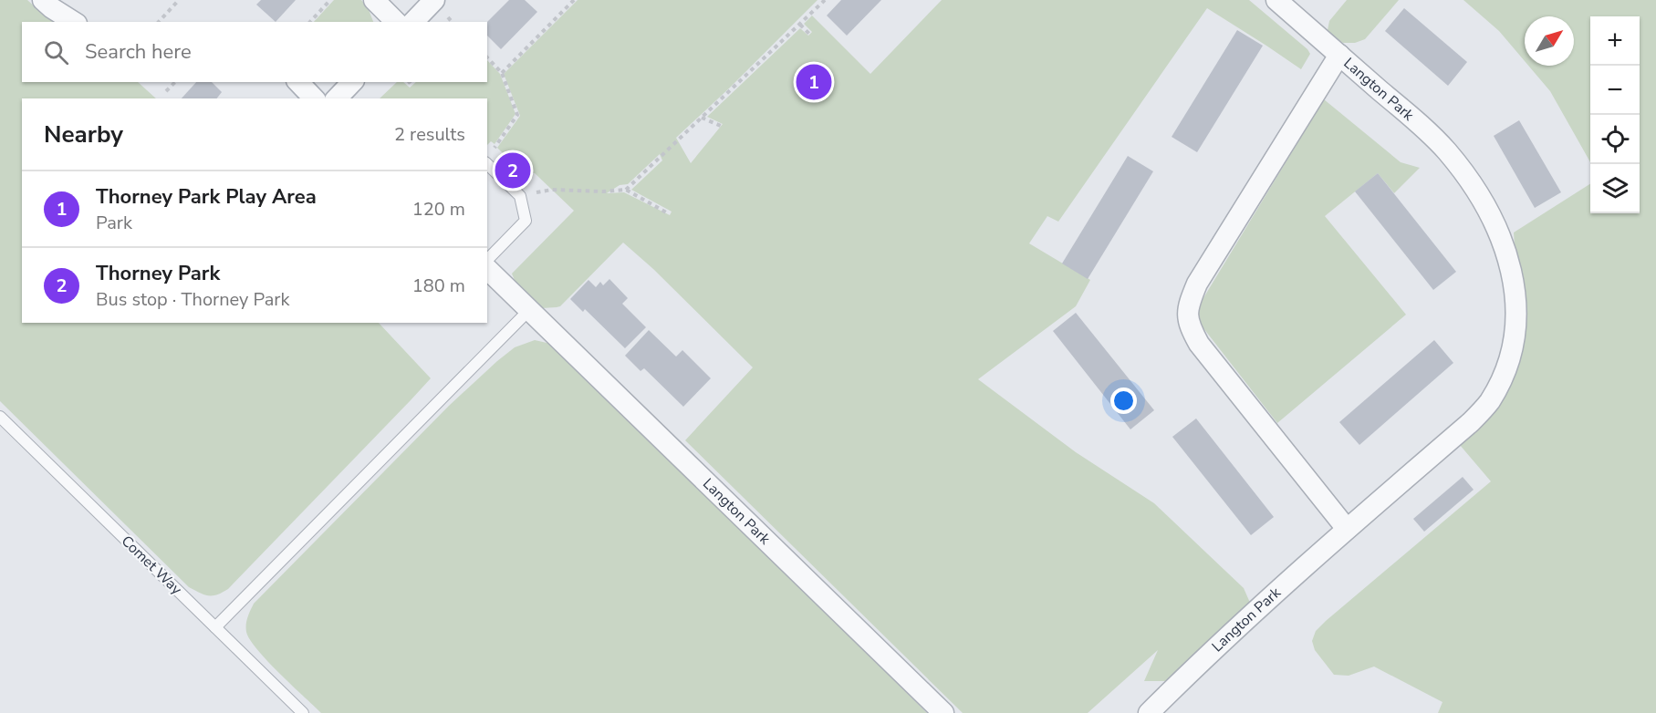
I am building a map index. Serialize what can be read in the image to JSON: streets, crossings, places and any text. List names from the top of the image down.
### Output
{
  "streets": {
    "street": ["Langton Park"],
    "lane": ["Comet Way"]
  },
  "north": "top right",
  "page": {
    "map_buttons": ["+", "−"],
    "search": "Search here",
    "pins": ["1", "2"],
    "heading": ["Nearby", "2 results"],
    "list": [
      {
        "mark": "1",
        "name": "Thorney Park Play Area",
        "note": "Park",
        "value": "120 m"
      },
      {
        "mark": "2",
        "name": "Thorney Park",
        "note": "Bus stop · Thorney Park",
        "value": "180 m"
      }
    ]
  }
}
